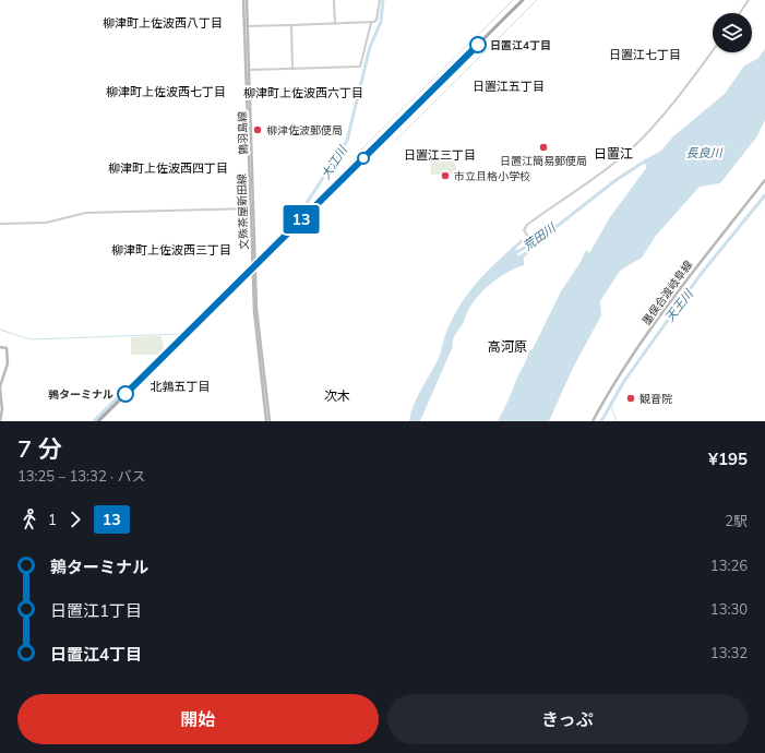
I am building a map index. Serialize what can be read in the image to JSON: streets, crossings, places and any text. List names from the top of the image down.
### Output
{
  "streets": {
    "main road": ["鶉羽島線", "文殊茶屋新田線", "墨俣合渡岐阜線"]
  },
  "crossings": [
    ["鶉羽島線", "文殊茶屋新田線"]
  ],
  "districts": [
    "柳津町上佐波西八丁目",
    "日置江七丁目",
    "日置江五丁目",
    "柳津町上佐波西七丁目",
    "柳津町上佐波西六丁目",
    "日置江",
    "日置江三丁目",
    "柳津町上佐波西四丁目",
    "柳津町上佐波西三丁目",
    "高河原",
    "北鶉五丁目",
    "次木"
  ],
  "water": [
    "長良川",
    "大江川",
    "荒田川",
    "天王川"
  ],
  "places": [
    "日置江4丁目",
    "柳津佐波郵便局",
    "日置江簡易郵便局",
    "市立且格小学校",
    "鶉ターミナル",
    "観音院"
  ],
  "lines": ["bus line 13"],
  "page": {
    "on_map": "13",
    "heading": ["7 分", "13:25 – 13:32 · バス", "¥195"],
    "legs": ["1", "13", "2駅"],
    "list": [
      {
        "name": "鶉ターミナル",
        "value": "13:26"
      },
      {
        "name": "日置江1丁目",
        "value": "13:30"
      },
      {
        "name": "日置江4丁目",
        "value": "13:32"
      }
    ],
    "buttons": ["開始", "きっぷ"]
  }
}
